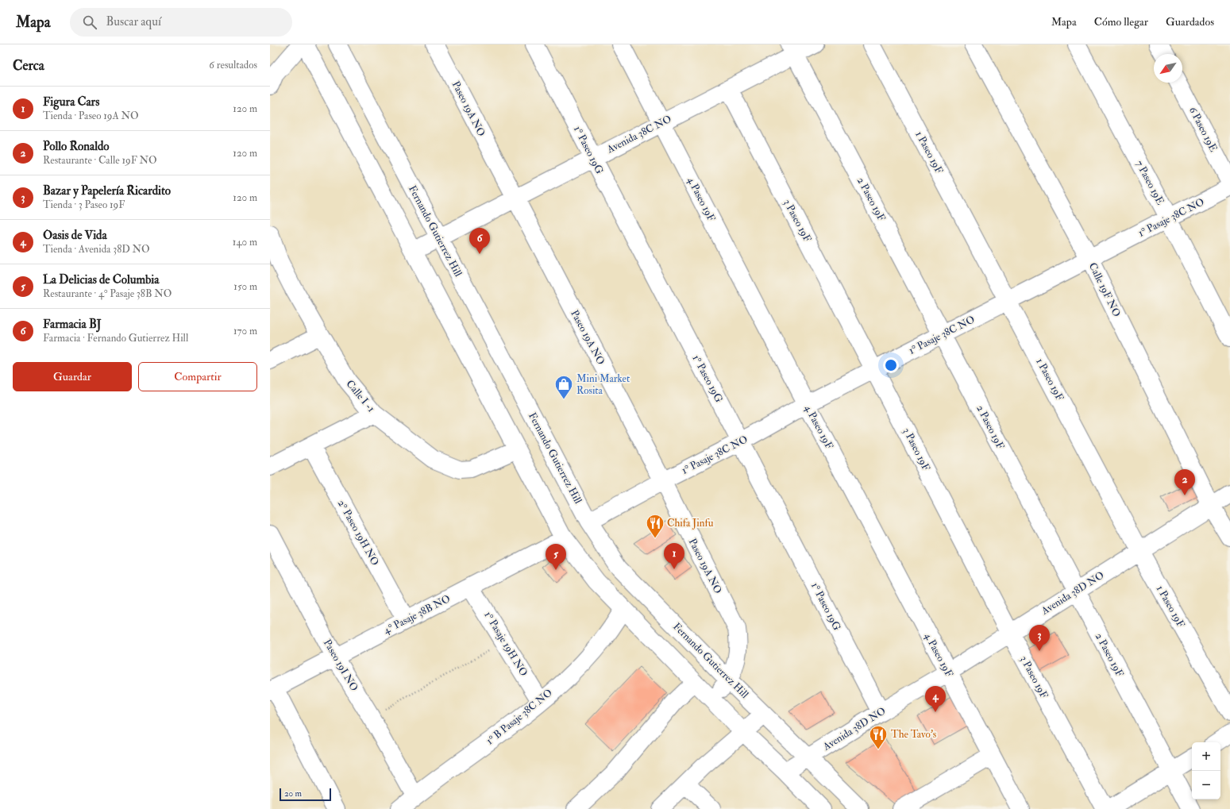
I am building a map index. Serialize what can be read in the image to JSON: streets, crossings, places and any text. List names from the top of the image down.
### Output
{
  "streets": {
    "street": [
      "Paseo 19A NO",
      "6 Paseo 19E",
      "Avenida 38C NO",
      "1° Paseo 19G",
      "1 Paseo 19F",
      "7 Paseo 19E",
      "4 Paseo 19F",
      "2 Paseo 19F",
      "1° Pasaje 38C NO",
      "3 Paseo 19F",
      "Fernando Gutierrez Hill",
      "Calle 19F NO",
      "Calle I -1",
      "2° Paseo 19H NO",
      "Avenida 38D NO",
      "4° Pasaje 38B NO",
      "1° Pasaje 19H NO",
      "Paseo 19I NO",
      "1° B Pasaje 38C NO"
    ]
  },
  "crossings": [
    ["Paseo 19A NO", "Avenida 38C NO"],
    ["Paseo 19A NO", "1° Pasaje 38C NO"],
    ["Paseo 19A NO", "Fernando Gutierrez Hill"],
    ["Avenida 38C NO", "1° Paseo 19G"],
    ["Avenida 38C NO", "4 Paseo 19F"],
    ["Avenida 38C NO", "2 Paseo 19F"],
    ["Avenida 38C NO", "3 Paseo 19F"],
    ["Avenida 38C NO", "Fernando Gutierrez Hill"],
    ["1° Paseo 19G", "1° Pasaje 38C NO"],
    ["1° Paseo 19G", "Avenida 38D NO"],
    ["1 Paseo 19F", "1° Pasaje 38C NO"],
    ["1 Paseo 19F", "Avenida 38D NO"],
    ["7 Paseo 19E", "1° Pasaje 38C NO"],
    ["4 Paseo 19F", "1° Pasaje 38C NO"],
    ["4 Paseo 19F", "Avenida 38D NO"],
    ["2 Paseo 19F", "1° Pasaje 38C NO"],
    ["2 Paseo 19F", "Avenida 38D NO"],
    ["1° Pasaje 38C NO", "3 Paseo 19F"],
    ["1° Pasaje 38C NO", "Fernando Gutierrez Hill"],
    ["1° Pasaje 38C NO", "Calle 19F NO"],
    ["3 Paseo 19F", "Avenida 38D NO"],
    ["Fernando Gutierrez Hill", "Avenida 38D NO"],
    ["Calle 19F NO", "Avenida 38D NO"],
    ["2° Paseo 19H NO", "4° Pasaje 38B NO"],
    ["4° Pasaje 38B NO", "1° Pasaje 19H NO"],
    ["4° Pasaje 38B NO", "Paseo 19I NO"],
    ["1° Pasaje 19H NO", "1° B Pasaje 38C NO"],
    ["Paseo 19I NO", "1° B Pasaje 38C NO"]
  ],
  "places": {
    "shop": ["Mini Market Rosita"],
    "restaurant": ["Chifa Jinfu", "The Tavo's"]
  },
  "scale_bar": "20 m",
  "north": "bottom left",
  "page": {
    "header": "Mapa",
    "search": "Buscar aquí",
    "nav": ["Mapa", "Cómo llegar", "Guardados"],
    "heading": ["Cerca", "6 resultados"],
    "list": [
      {
        "mark": "1",
        "name": "Figura Cars",
        "note": "Tienda · Paseo 19A NO",
        "value": "120 m"
      },
      {
        "mark": "2",
        "name": "Pollo Ronaldo",
        "note": "Restaurante · Calle 19F NO",
        "value": "120 m"
      },
      {
        "mark": "3",
        "name": "Bazar y Papelería Ricardito",
        "note": "Tienda · 3 Paseo 19F",
        "value": "120 m"
      },
      {
        "mark": "4",
        "name": "Oasis de Vida",
        "note": "Tienda · Avenida 38D NO",
        "value": "140 m"
      },
      {
        "mark": "5",
        "name": "La Delicias de Columbia",
        "note": "Restaurante · 4° Pasaje 38B NO",
        "value": "150 m"
      },
      {
        "mark": "6",
        "name": "Farmacia BJ",
        "note": "Farmacia · Fernando Gutierrez Hill",
        "value": "170 m"
      }
    ],
    "pins": [
      "6",
      "2",
      "1",
      "5",
      "3",
      "4"
    ],
    "buttons": ["Guardar", "Compartir"],
    "map_buttons": ["+", "−"],
    "scale": "20 m"
  }
}
